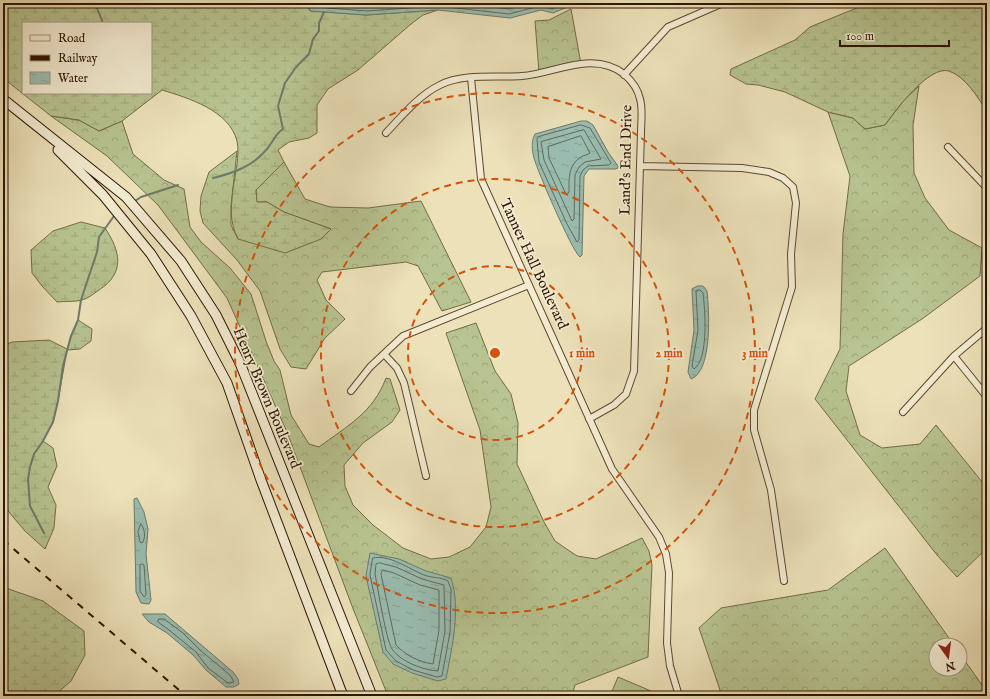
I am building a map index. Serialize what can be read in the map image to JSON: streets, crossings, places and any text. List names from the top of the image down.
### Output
{
  "streets": {
    "main road": ["Henry Brown Boulevard"],
    "street": ["Land's End Drive", "Tanner Hall Boulevard"]
  },
  "crossings": [
    ["Land's End Drive", "Tanner Hall Boulevard"]
  ],
  "legend": ["Road", "Railway", "Water"],
  "scale_bar": "100 m",
  "north": "bottom",
  "rings": ["1 min", "2 min", "3 min"]
}
